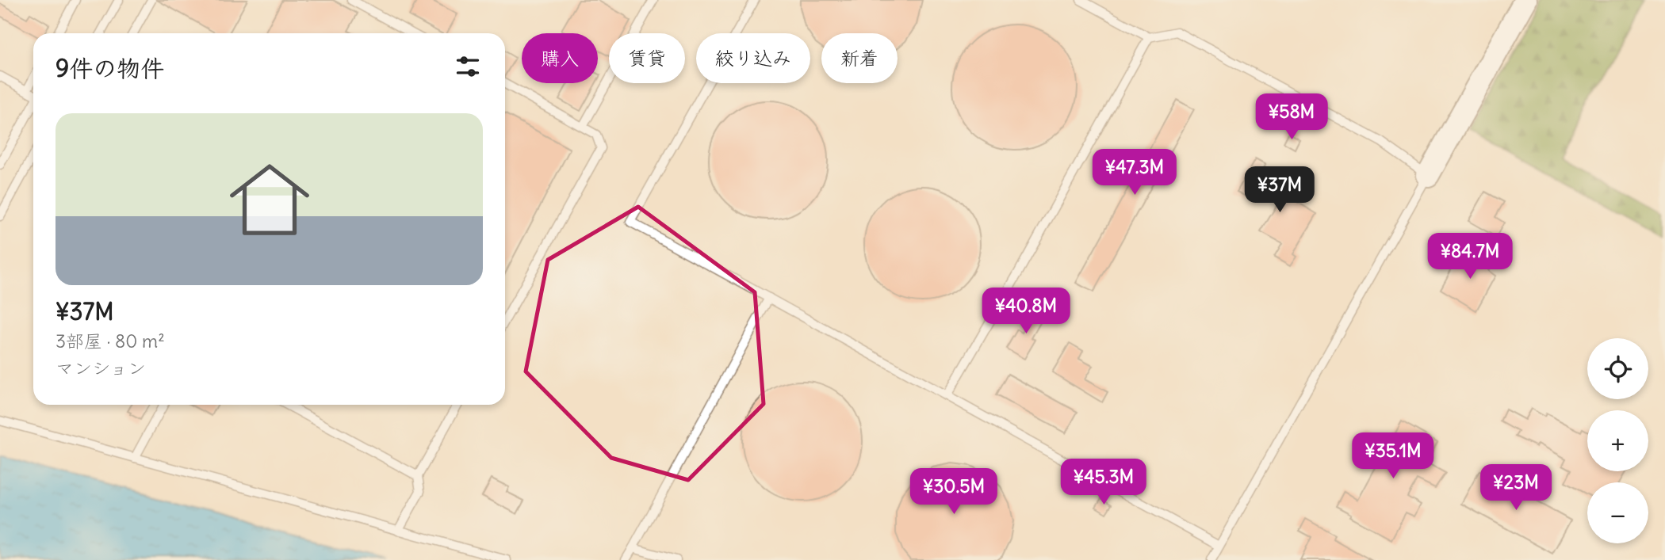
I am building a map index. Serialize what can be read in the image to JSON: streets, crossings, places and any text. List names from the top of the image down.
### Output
{
  "page": {
    "chip": [
      "購入",
      "賃貸",
      "絞り込み",
      "新着"
    ],
    "heading": "9件の物件",
    "price": [
      "¥58M",
      "¥47.3M",
      "¥37M",
      "¥84.7M",
      "¥40.8M",
      "¥35.1M",
      "¥45.3M",
      "¥23M",
      "¥30.5M"
    ],
    "list": [
      {
        "name": "¥37M",
        "note": "3部屋 · 80 m² · マンション"
      }
    ],
    "map_buttons": ["+", "−"]
  }
}
